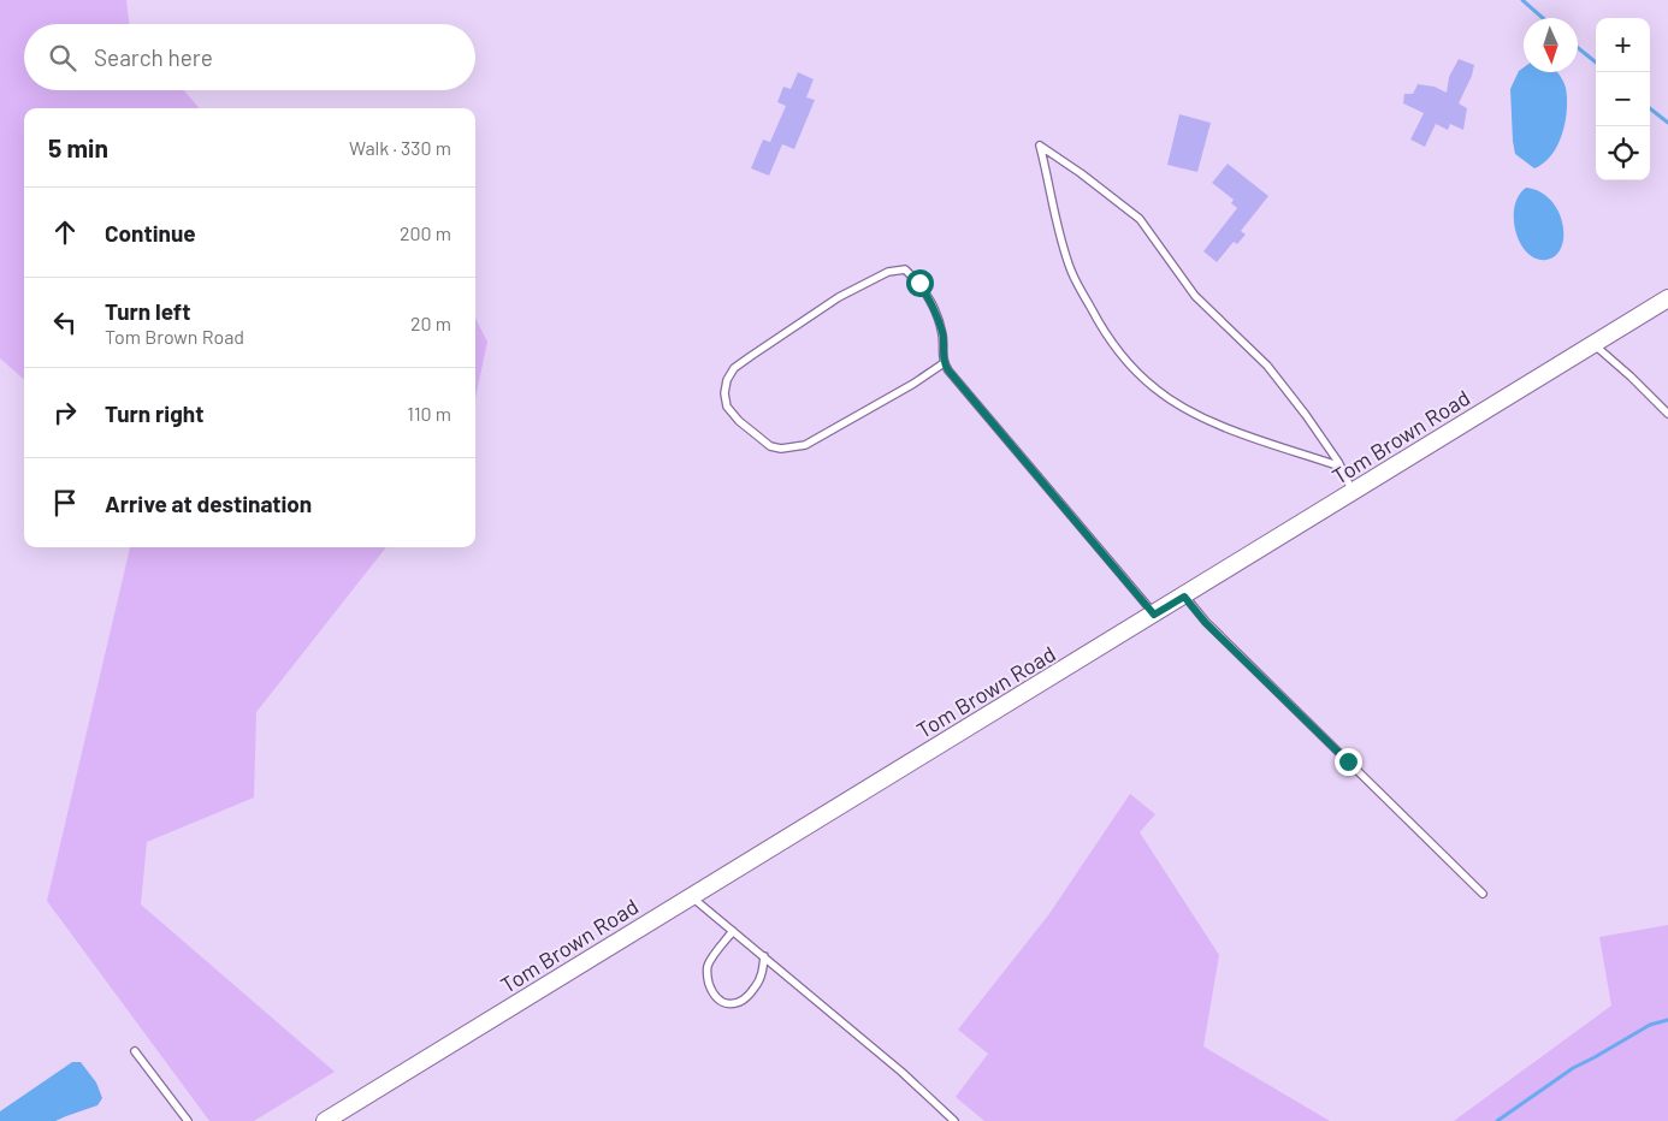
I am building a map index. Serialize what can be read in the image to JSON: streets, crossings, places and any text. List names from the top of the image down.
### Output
{
  "streets": {
    "street": ["Tom Brown Road"]
  },
  "north": "bottom",
  "page": {
    "map_buttons": ["+", "−"],
    "search": "Search here",
    "heading": ["5 min", "Walk · 330 m"],
    "list": [
      ["Continue", "200 m"],
      ["Turn left", "Tom Brown Road", "20 m"],
      ["Turn right", "110 m"],
      "Arrive at destination"
    ]
  }
}
